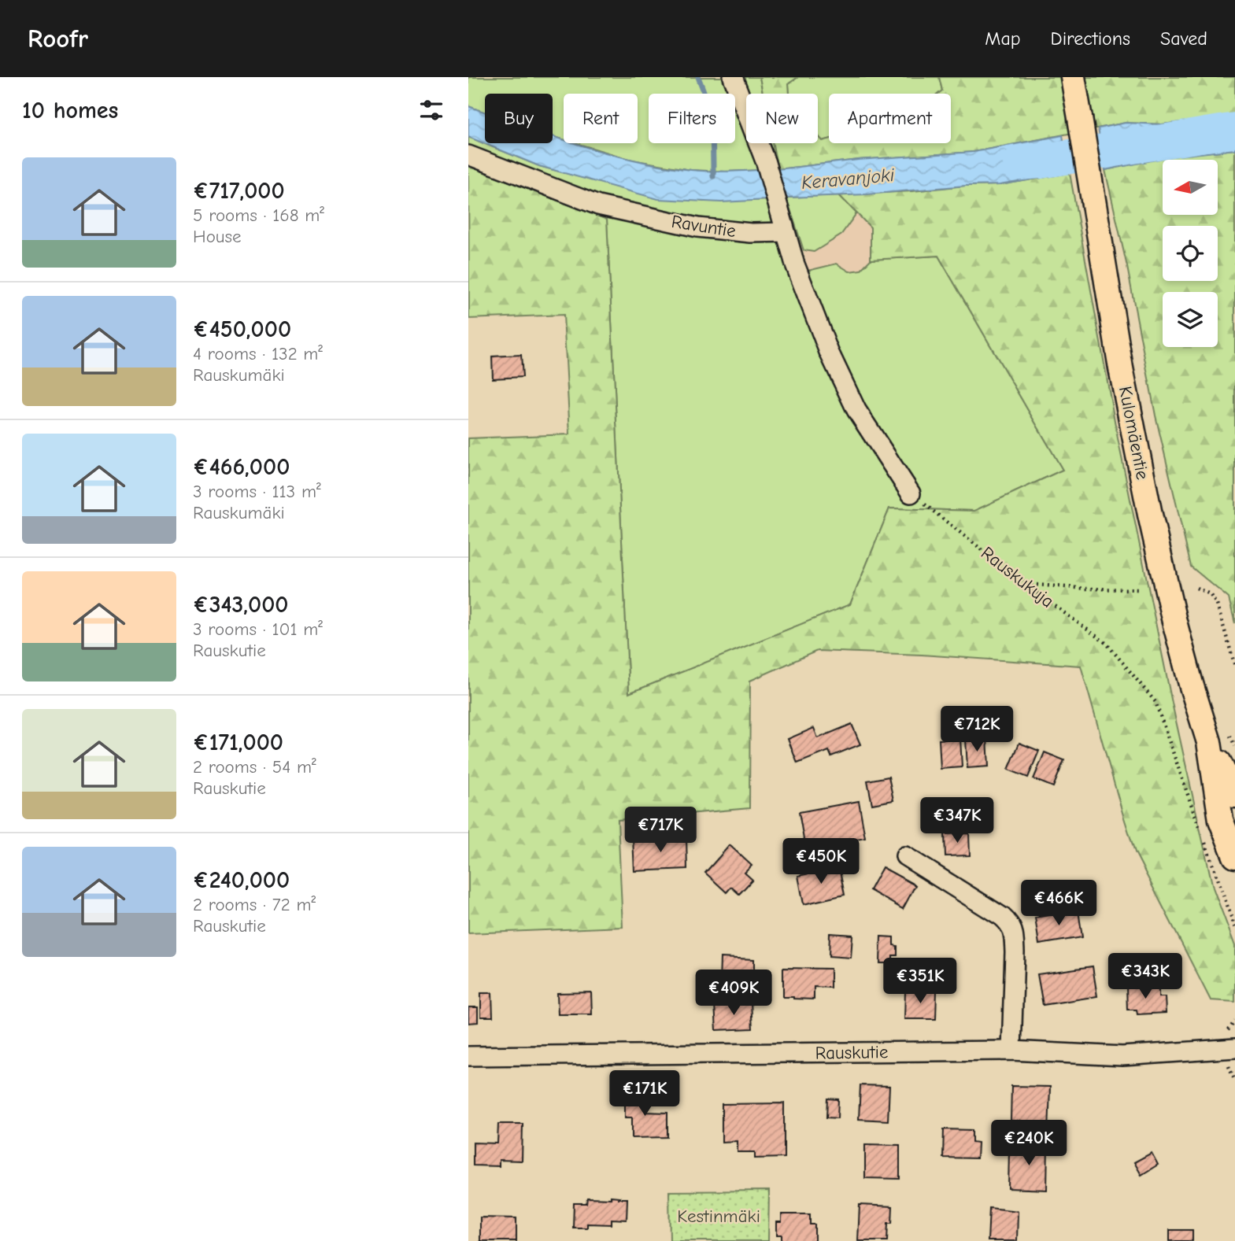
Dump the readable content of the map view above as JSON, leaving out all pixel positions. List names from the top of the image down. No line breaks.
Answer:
{"streets":{"main road":["Kulomäentie"],"street":["Ravuntie","Rauskutie"],"path":["Rauskukuja"]},"water":["Keravanjoki"],"parks":["Kestinmäki"],"north":"left","page":{"header":"Roofr","nav":["Map","Directions","Saved"],"heading":"10 homes","chip":["Buy","Rent","Filters","New","Apartment"],"list":[{"name":"€717,000","note":"5 rooms · 168 m² · House"},{"name":"€450,000","note":"4 rooms · 132 m² · Rauskumäki"},{"name":"€466,000","note":"3 rooms · 113 m² · Rauskumäki"},{"name":"€343,000","note":"3 rooms · 101 m² · Rauskutie"},{"name":"€171,000","note":"2 rooms · 54 m² · Rauskutie"},{"name":"€240,000","note":"2 rooms · 72 m² · Rauskutie"}],"price":["€712K","€347K","€717K","€450K","€466K","€343K","€351K","€409K","€171K","€240K"]}}
